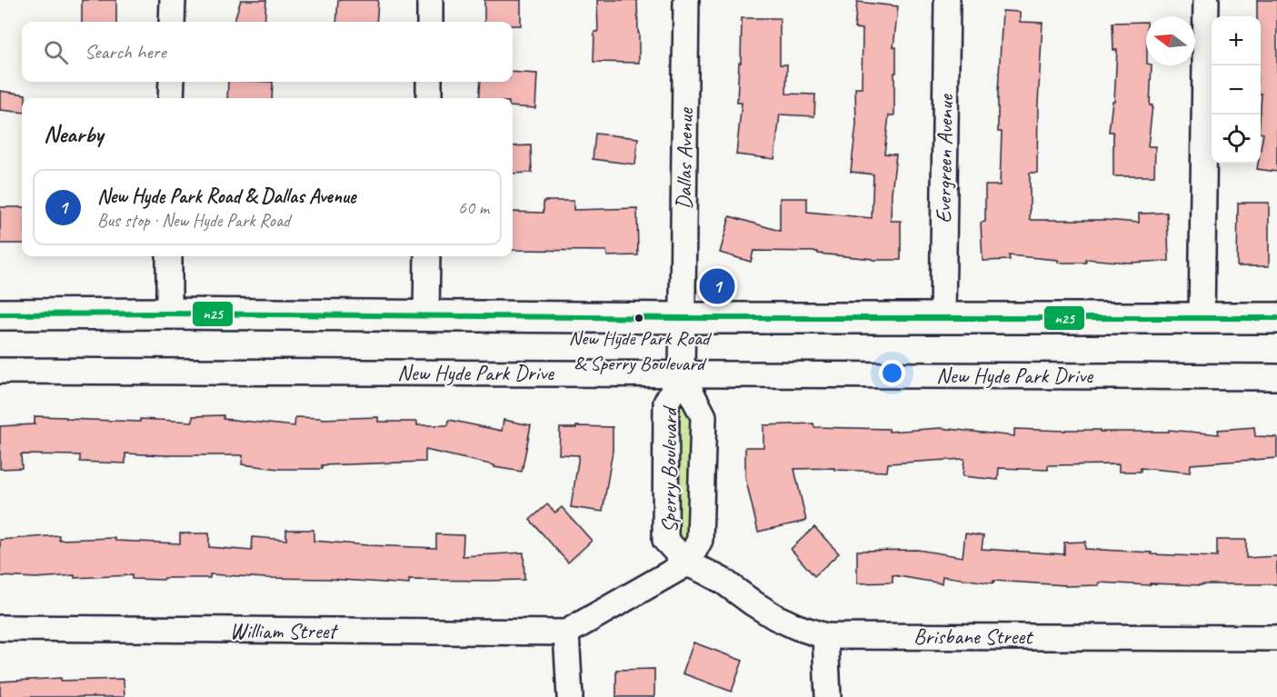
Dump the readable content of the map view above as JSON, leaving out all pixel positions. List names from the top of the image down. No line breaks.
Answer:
{"streets":{"street":["Dallas Avenue","Evergreen Avenue","New Hyde Park Drive","Sperry Boulevard","William Street","Brisbane Street"]},"crossings":[["Dallas Avenue","Sperry Boulevard"],["New Hyde Park Drive","Sperry Boulevard"],["Sperry Boulevard","William Street"],["Sperry Boulevard","Brisbane Street"]],"places":["New Hyde Park Road & Sperry Boulevard"],"lines":["transit line n25"],"north":"left","page":{"map_buttons":["+","−"],"search":"Search here","heading":"Nearby","list":[{"mark":"1","name":"New Hyde Park Road & Dallas Avenue","note":"Bus stop · New Hyde Park Road","value":"60 m"}],"pins":"1"}}
